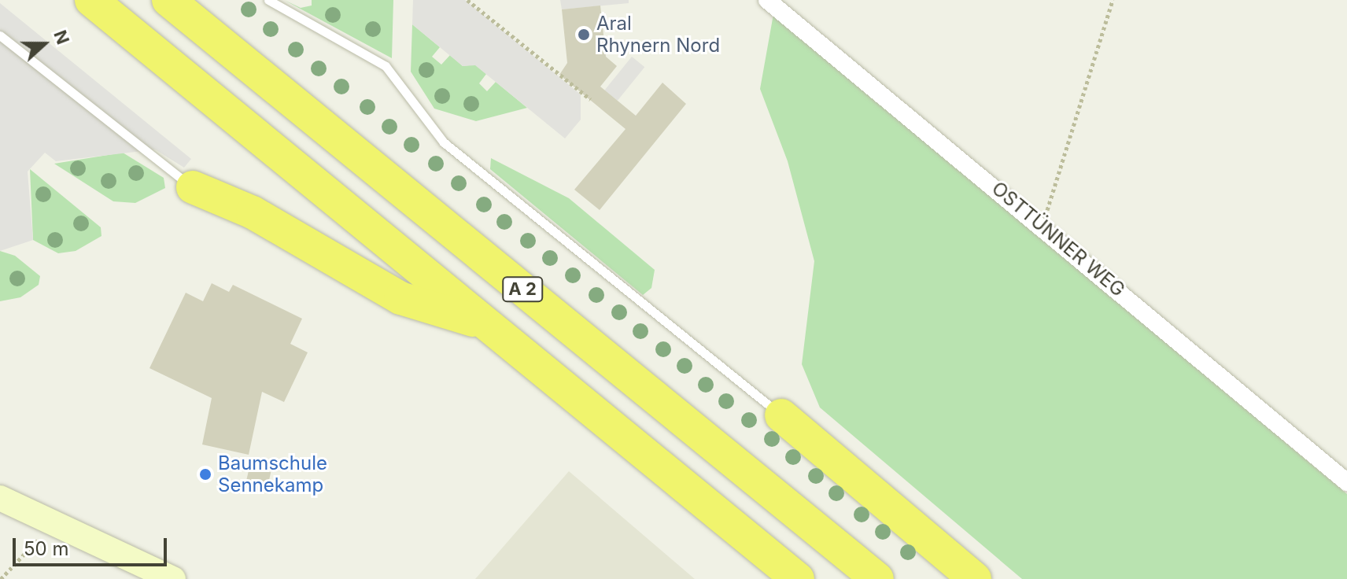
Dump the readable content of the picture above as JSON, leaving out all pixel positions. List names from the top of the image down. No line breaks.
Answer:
{"streets":{"highway":["A 2"],"street":["OSTTÜNNER WEG"]},"places":["Aral Rhynern Nord","Baumschule Sennekamp"],"scale_bar":"50 m","north":"right"}
